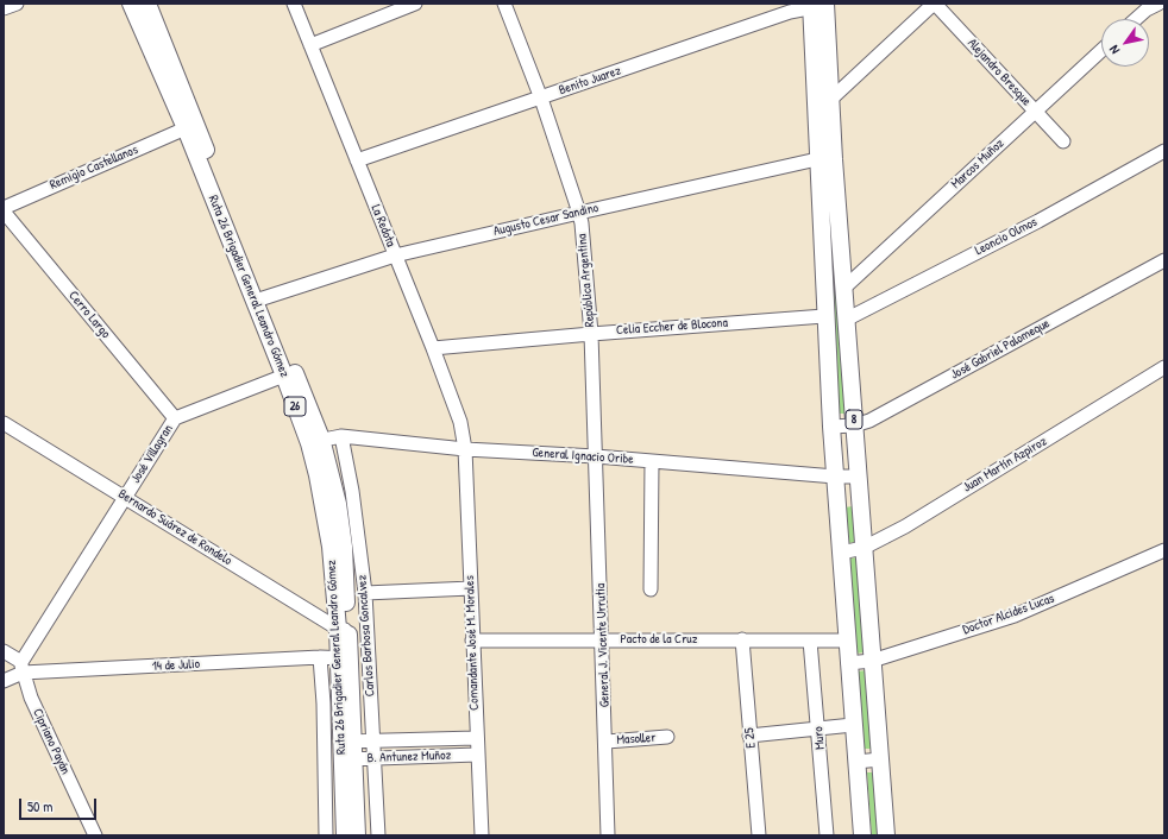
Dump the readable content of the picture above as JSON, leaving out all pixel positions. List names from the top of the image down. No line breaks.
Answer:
{"streets":{"main road":["Ruta 26 Brigadier General Leandro Gómez","26","8"],"street":["Alejandro Bresque","Benito Juarez","Marcos Muñoz","Remigio Castellanos","Augusto Cesar Sandino","La Redota","Leoncio Olmos","República Argentina","Cerro Largo","Celia Eccher de Blocona","José Gabriel Palomeque","José Villagran","General Ignacio Oribe","Juan Martín Azpiroz","Bernardo Suárez de Rondelo","Doctor Alcides Lucas","Carlos Barbosa Goncalvez","Pacto de la Cruz","Comandante José M. Morales","General J. Vicente Urrutia","14 de Julio","E 25","Muro","Masoller","Cipriano Payán","B. Antunez Muñoz"]},"crossings":[["Alejandro Bresque","Marcos Muñoz"],["Benito Juarez","La Redota"],["Benito Juarez","República Argentina"],["Benito Juarez","8"],["Marcos Muñoz","8"],["Remigio Castellanos","Ruta 26 Brigadier General Leandro Gómez"],["Augusto Cesar Sandino","La Redota"],["Augusto Cesar Sandino","República Argentina"],["Augusto Cesar Sandino","Ruta 26 Brigadier General Leandro Gómez"],["Augusto Cesar Sandino","8"],["La Redota","Celia Eccher de Blocona"],["La Redota","General Ignacio Oribe"],["La Redota","Comandante José M. Morales"],["Leoncio Olmos","8"],["República Argentina","Celia Eccher de Blocona"],["República Argentina","General Ignacio Oribe"],["República Argentina","General J. Vicente Urrutia"],["Ruta 26 Brigadier General Leandro Gómez","José Villagran"],["Ruta 26 Brigadier General Leandro Gómez","General Ignacio Oribe"],["Ruta 26 Brigadier General Leandro Gómez","Bernardo Suárez de Rondelo"],["Ruta 26 Brigadier General Leandro Gómez","14 de Julio"],["Ruta 26 Brigadier General Leandro Gómez","B. Antunez Muñoz"],["Cerro Largo","José Villagran"],["Celia Eccher de Blocona","8"],["José Gabriel Palomeque","8"],["8","General Ignacio Oribe"],["8","Juan Martín Azpiroz"],["8","Doctor Alcides Lucas"],["8","Pacto de la Cruz"],["José Villagran","Bernardo Suárez de Rondelo"],["José Villagran","14 de Julio"],["José Villagran","Cipriano Payán"],["General Ignacio Oribe","Carlos Barbosa Goncalvez"],["General Ignacio Oribe","Comandante José M. Morales"],["General Ignacio Oribe","General J. Vicente Urrutia"],["Carlos Barbosa Goncalvez","B. Antunez Muñoz"],["Pacto de la Cruz","Comandante José M. Morales"],["Pacto de la Cruz","General J. Vicente Urrutia"],["Pacto de la Cruz","E 25"],["Pacto de la Cruz","Muro"],["Comandante José M. Morales","B. Antunez Muñoz"],["General J. Vicente Urrutia","Masoller"],["14 de Julio","Cipriano Payán"]],"scale_bar":"50 m","north":"bottom left"}
